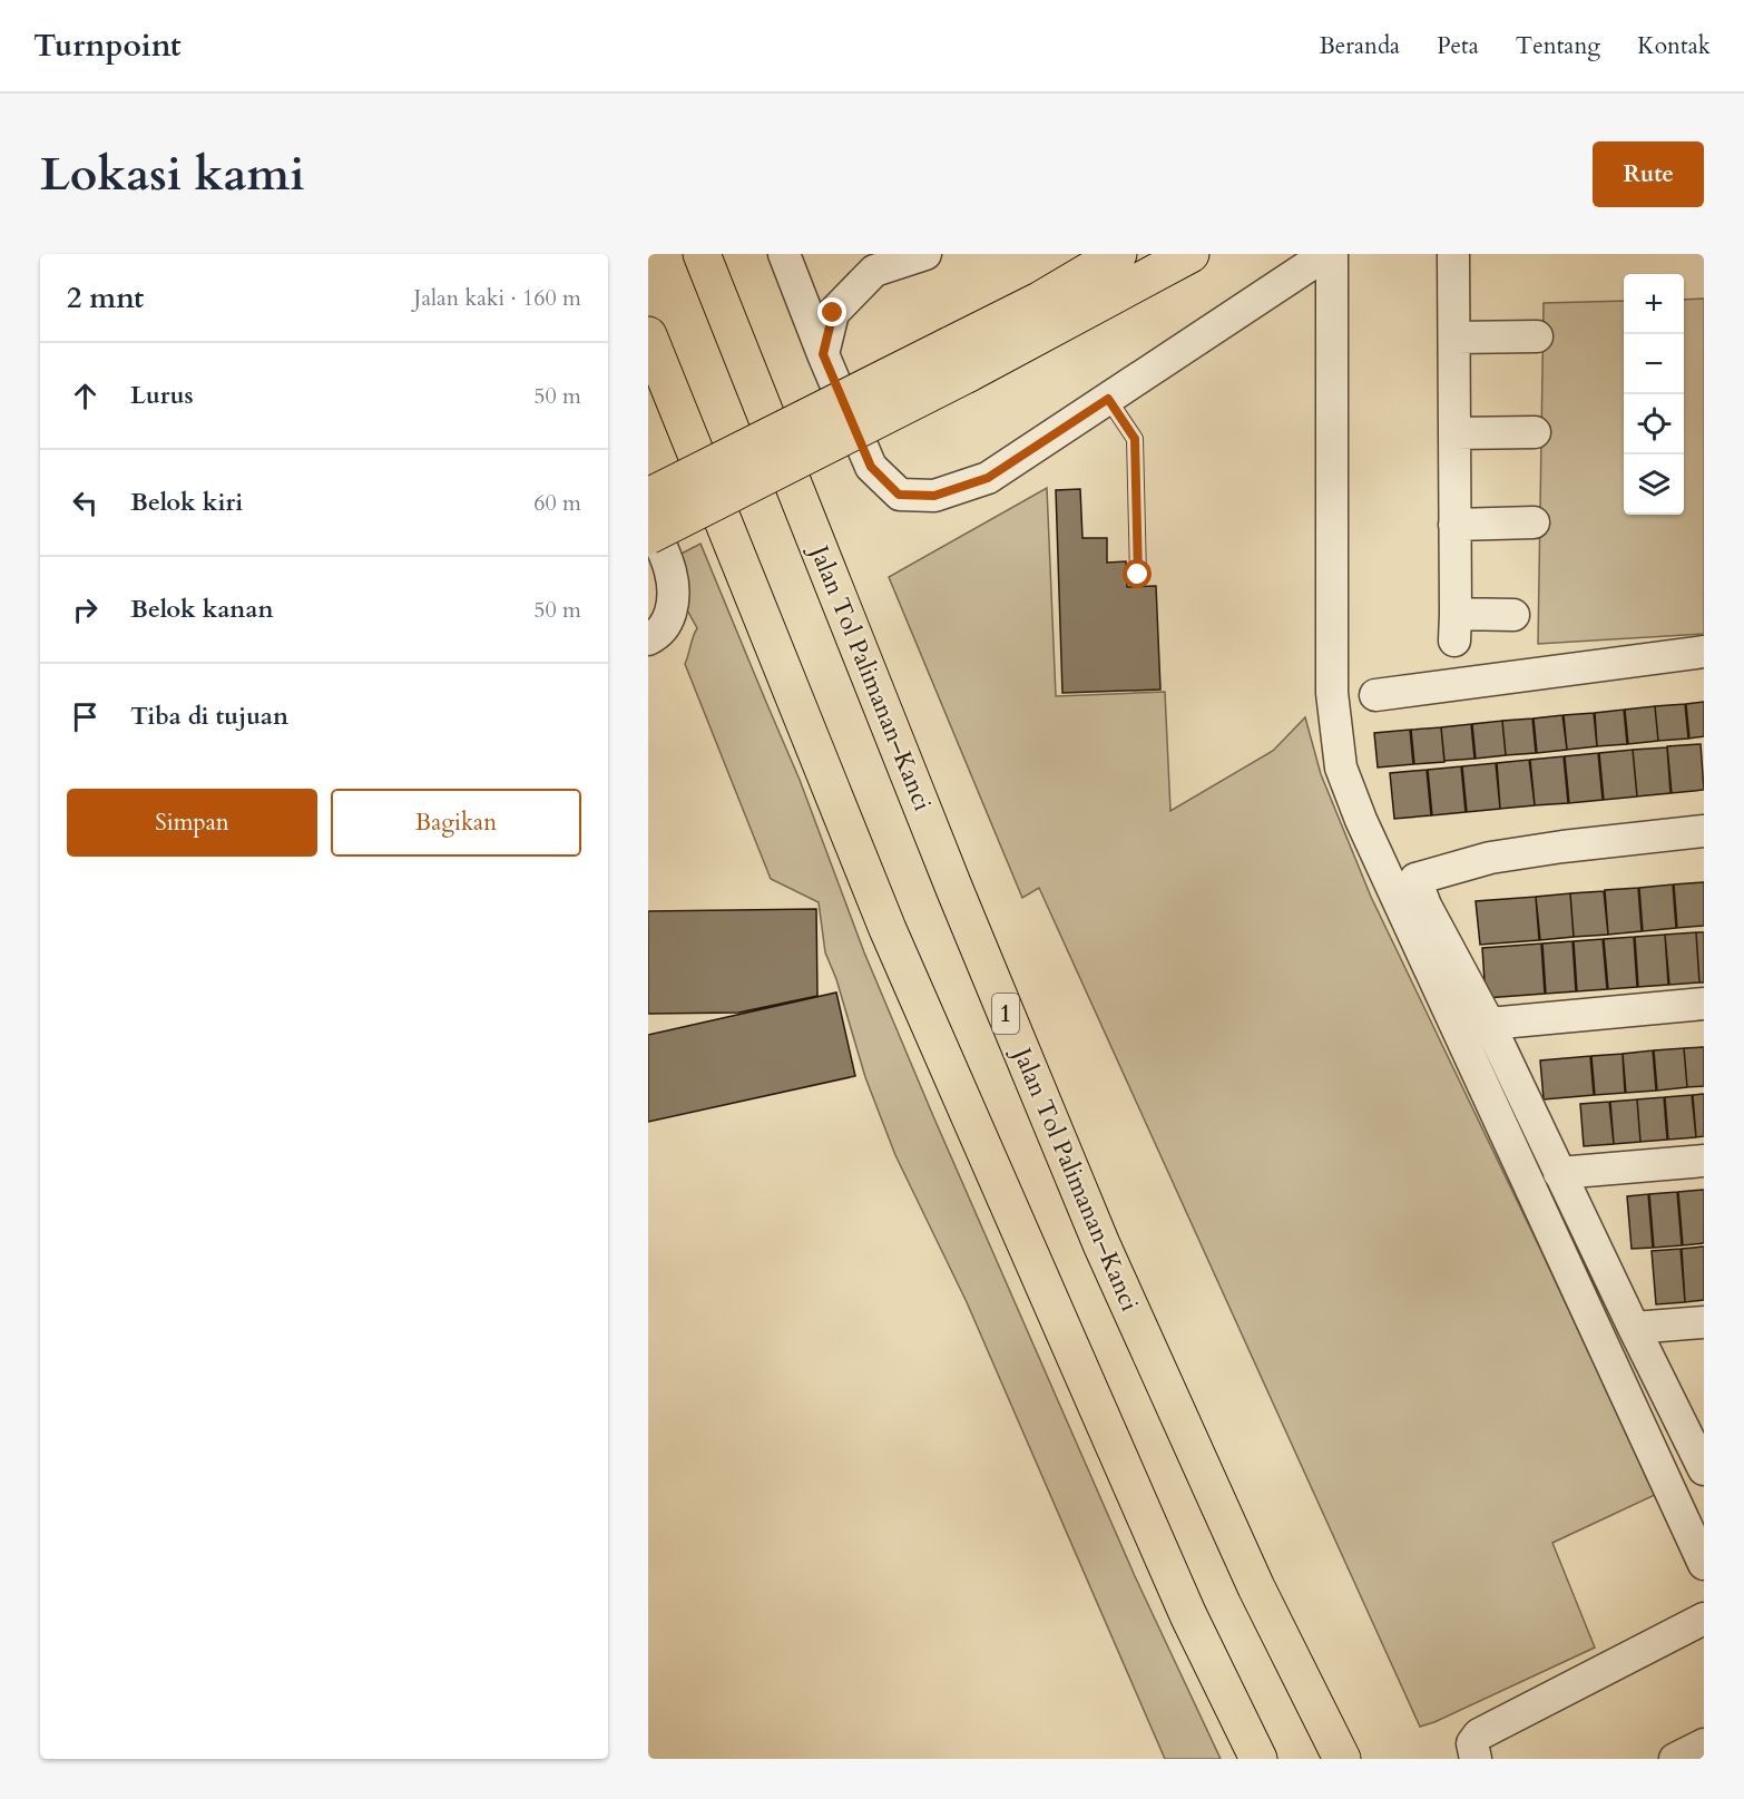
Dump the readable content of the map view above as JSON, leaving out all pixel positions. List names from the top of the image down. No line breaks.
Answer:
{"streets":{"main road":["Jalan Tol Palimanan–Kanci","1"]},"page":{"header":"Turnpoint","nav":["Beranda","Peta","Tentang","Kontak"],"buttons":["Rute",["Simpan","Bagikan"]],"title":"Lokasi kami","heading":["2 mnt","Jalan kaki · 160 m"],"map_buttons":["+","−"],"list":[["Lurus","50 m"],["Belok kiri","60 m"],["Belok kanan","50 m"],"Tiba di tujuan"]}}
